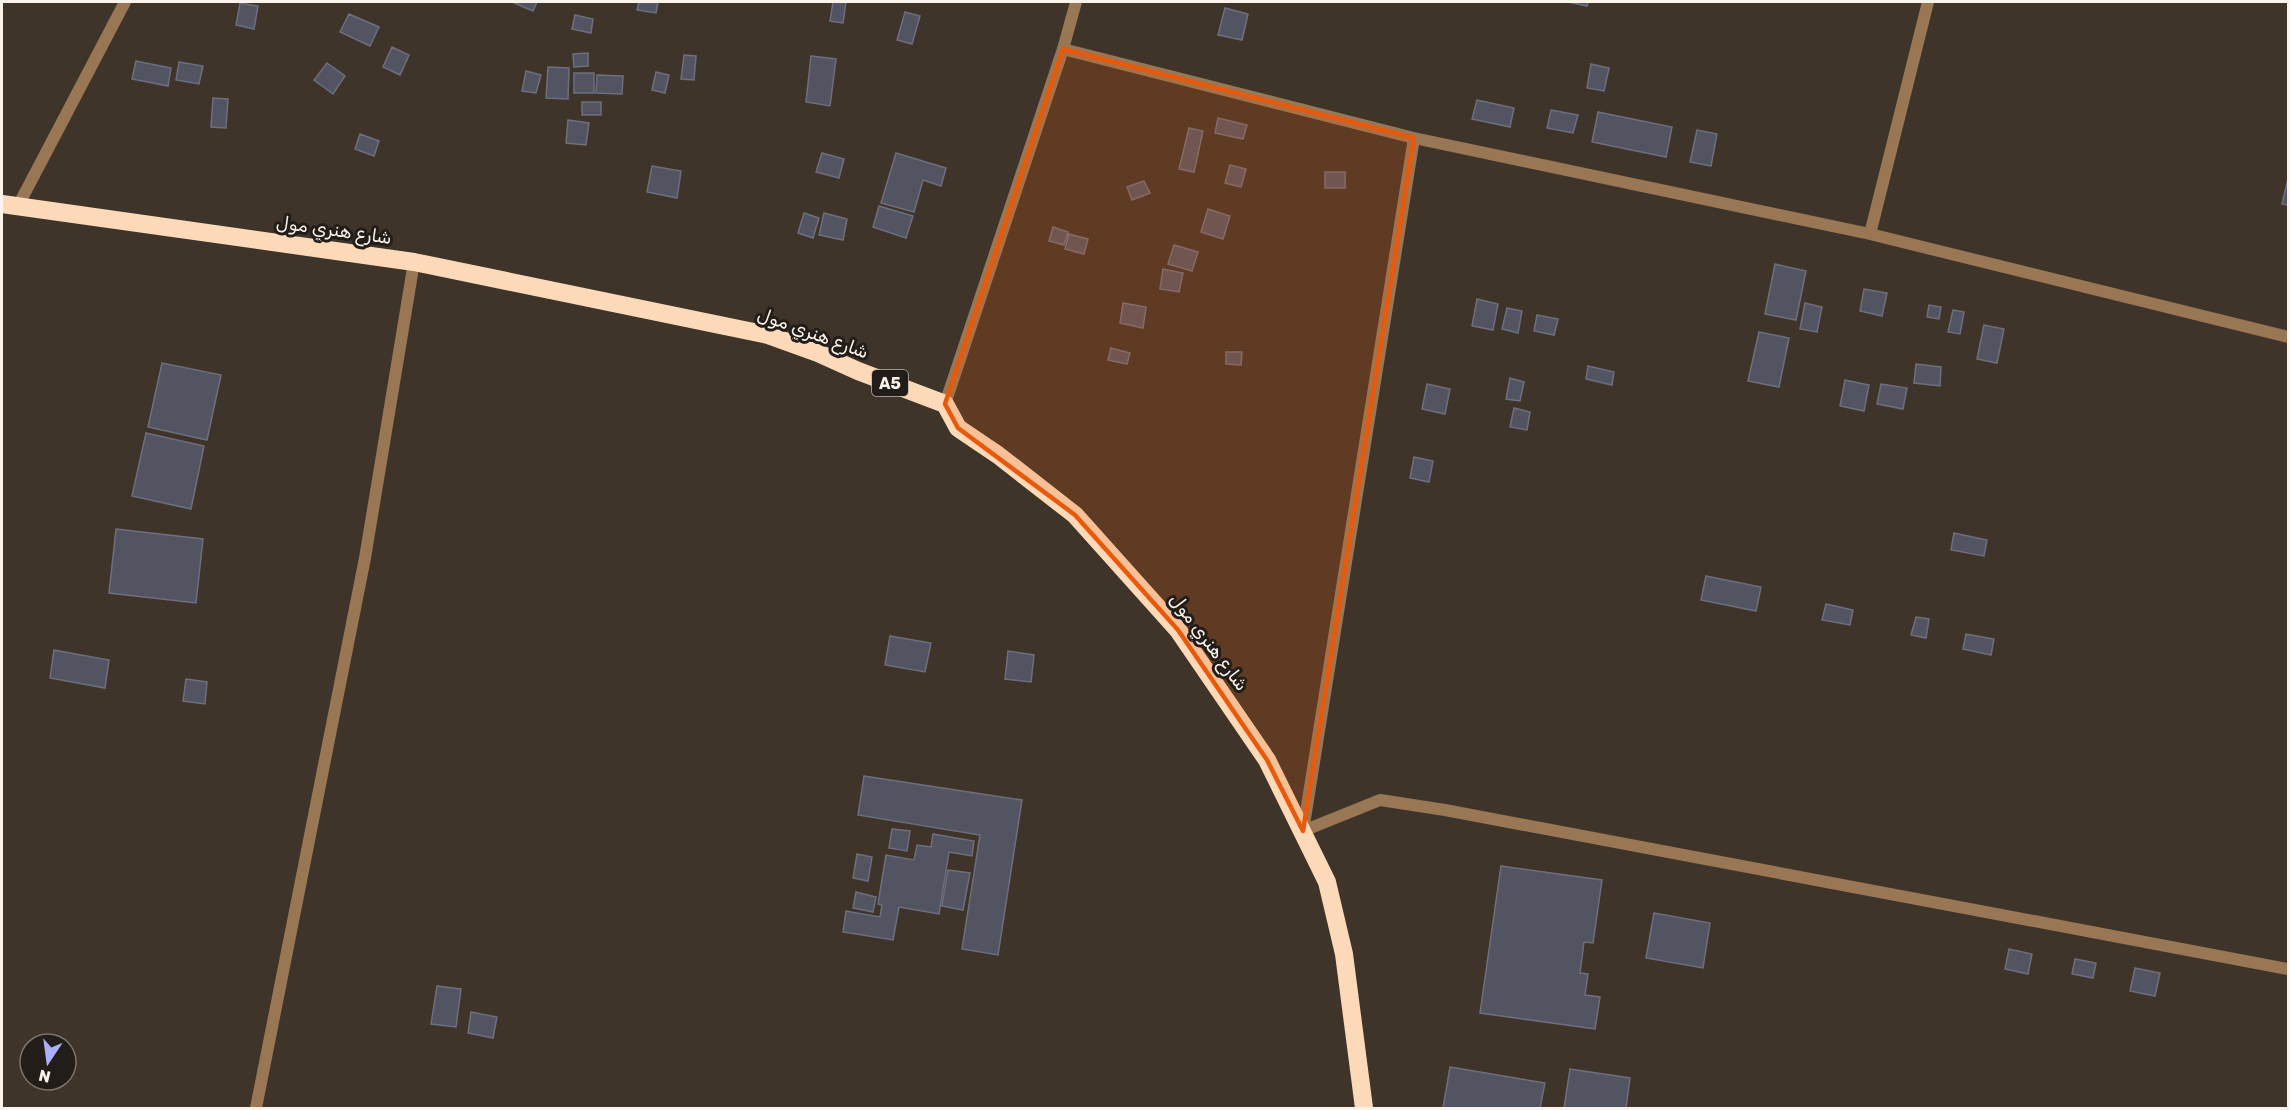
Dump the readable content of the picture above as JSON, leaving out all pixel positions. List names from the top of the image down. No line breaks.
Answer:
{"streets":{"highway":["شارع هنري مول","A5"]},"north":"bottom"}
